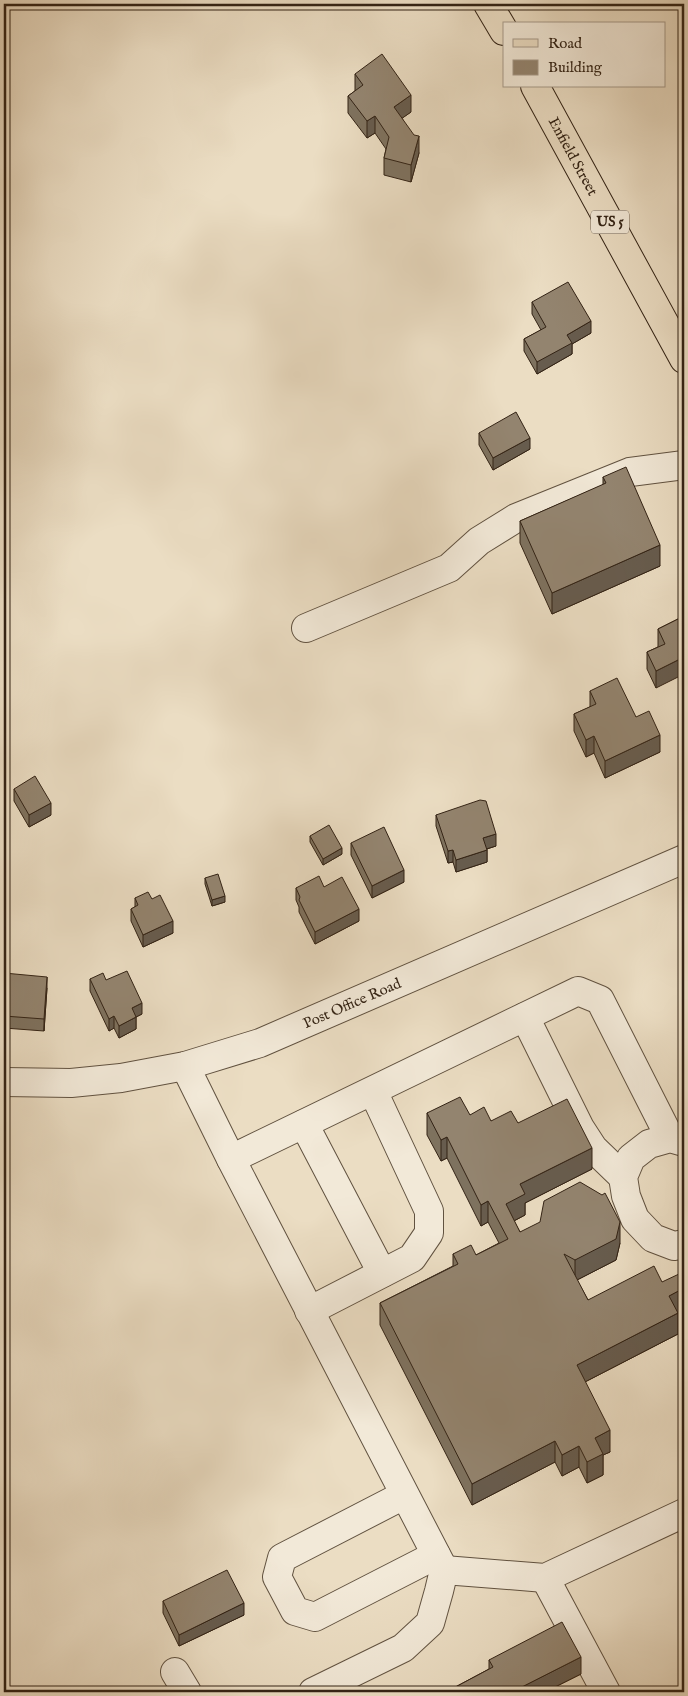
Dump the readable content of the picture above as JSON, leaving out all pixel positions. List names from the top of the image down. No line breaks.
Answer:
{"streets":{"main road":["Enfield Street","US 5"],"street":["Post Office Road"]},"legend":["Road","Building"]}
